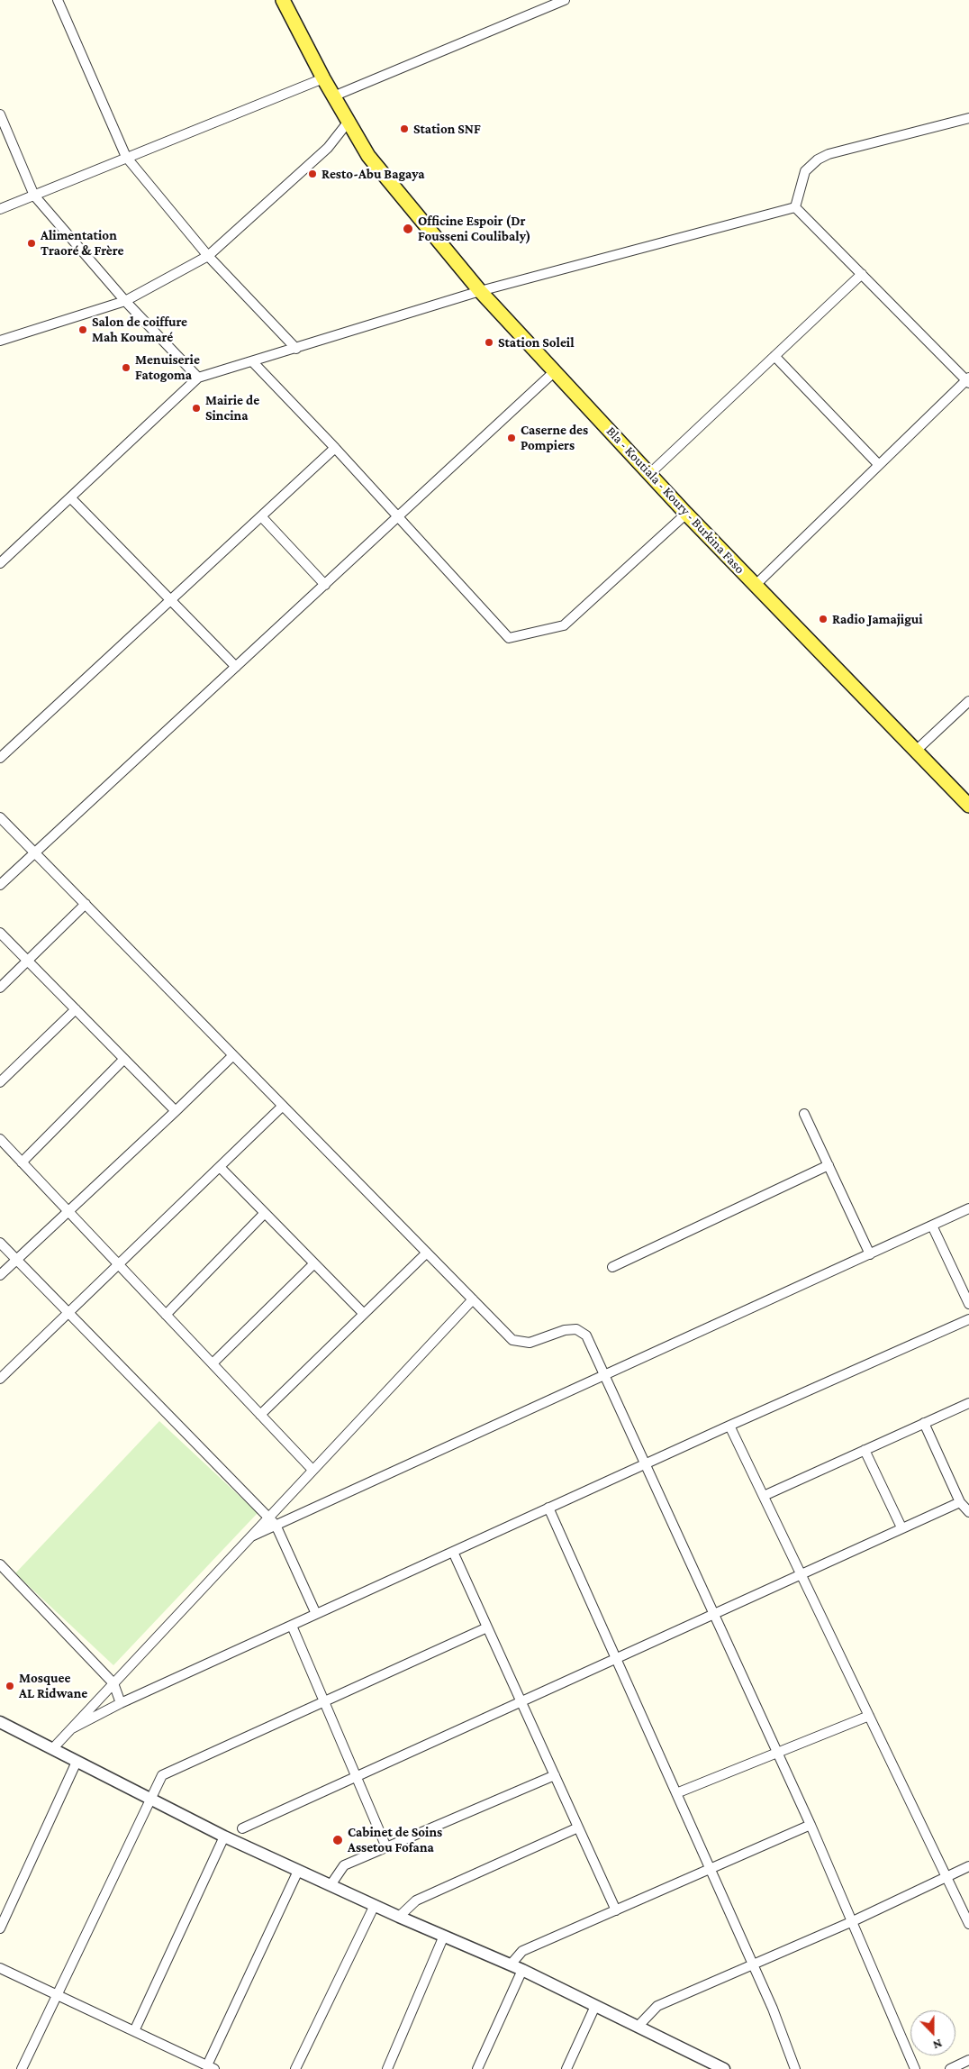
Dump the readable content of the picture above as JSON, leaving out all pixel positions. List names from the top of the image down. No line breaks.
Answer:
{"streets":{"main road":["Bla - Koutiala - Koury - Burkina Faso"]},"places":["Station SNF","Resto-Abu Bagaya","Officine Espoir (Dr Fousseni Coulibaly)","Alimentation Traoré & Frère","Salon de coiffure Mah Koumaré","Station Soleil","Menuiserie Fatogoma","Mairie de Sincina","Caserne des Pompiers","Radio Jamajigui","Mosquee AL Ridwane","Cabinet de Soins Assetou Fofana"],"north":"bottom"}
